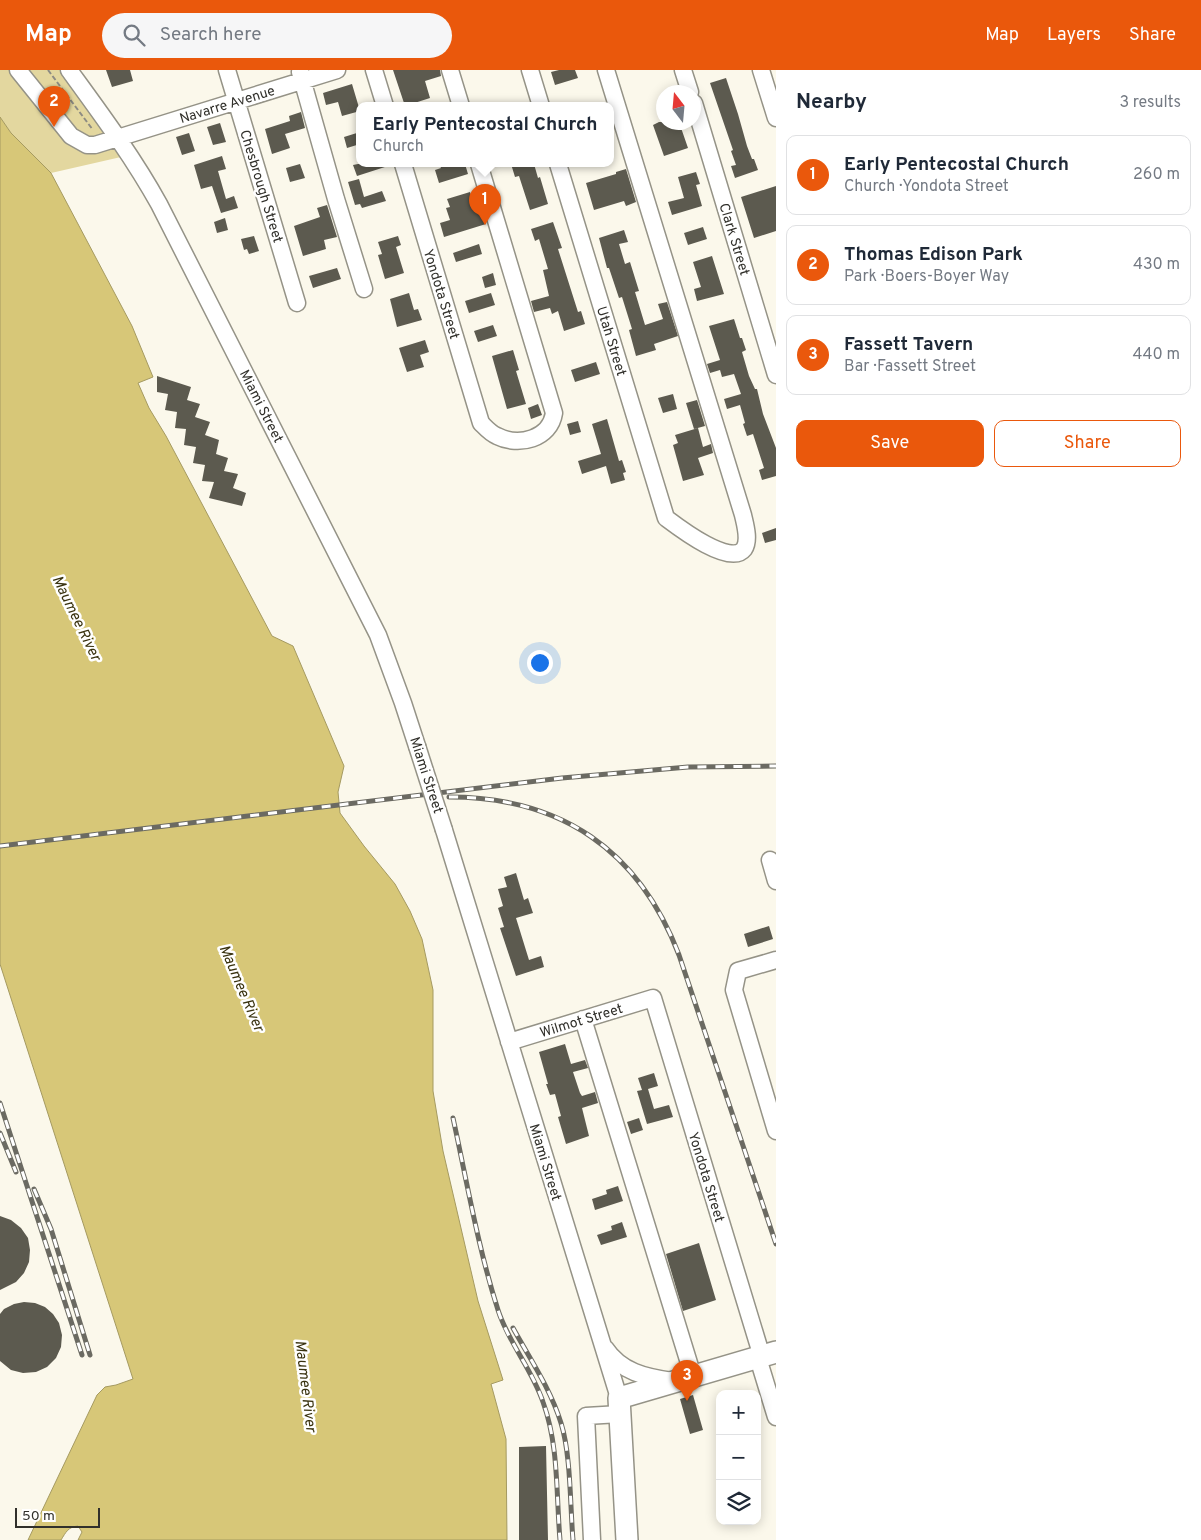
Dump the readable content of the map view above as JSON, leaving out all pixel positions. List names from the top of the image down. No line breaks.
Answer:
{"streets":{"main road":["Miami Street"],"street":["Navarre Avenue","Chesbrough Street","Clark Street","Yondota Street","Utah Street","Wilmot Street"]},"crossings":[["Navarre Avenue","Chesbrough Street"],["Navarre Avenue","Miami Street"],["Yondota Street","Wilmot Street"],["Miami Street","Wilmot Street"]],"water":["Maumee River"],"scale_bar":"50 m","north":"top","page":{"header":"Map","search":"Search here","nav":["Map","Layers","Share"],"heading":["Nearby","3 results"],"pins":["2","1","3"],"popup":["Early Pentecostal Church","Church"],"list":[{"mark":"1","name":"Early Pentecostal Church","note":"Church · Yondota Street","value":"260 m"},{"mark":"2","name":"Thomas Edison Park","note":"Park · Boers-Boyer Way","value":"430 m"},{"mark":"3","name":"Fassett Tavern","note":"Bar · Fassett Street","value":"440 m"}],"buttons":["Save","Share"],"map_buttons":["+","−"],"scale":"50 m"}}
